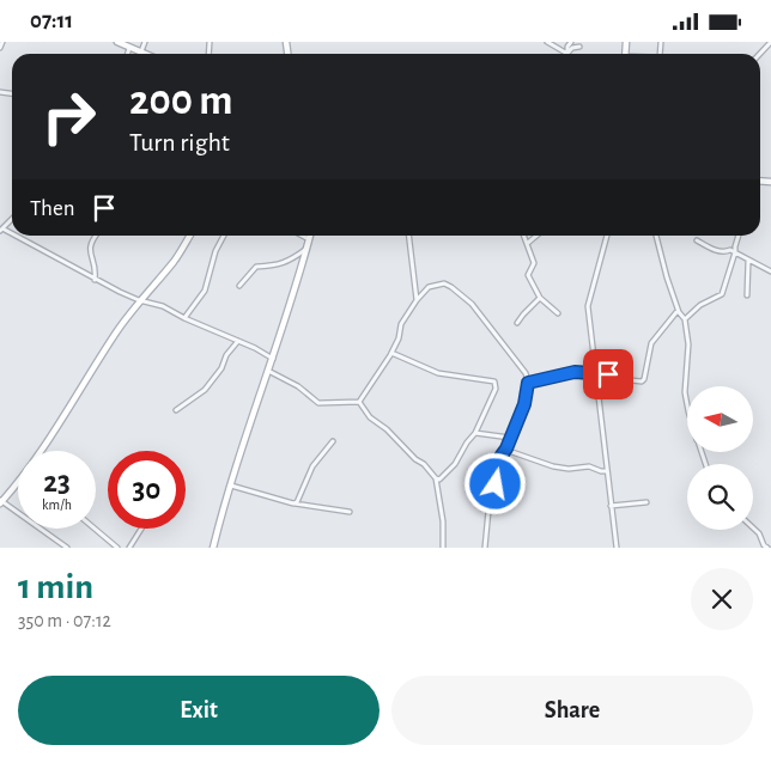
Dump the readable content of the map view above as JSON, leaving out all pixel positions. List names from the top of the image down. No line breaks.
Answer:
{"north":"left","page":{"status":"07:11","turn":["200 m","Turn right"],"then":"Then","speed":"23 km/h","limit":"30","heading":["1 min","350 m · 07:12"],"buttons":["Exit","Share"]}}
